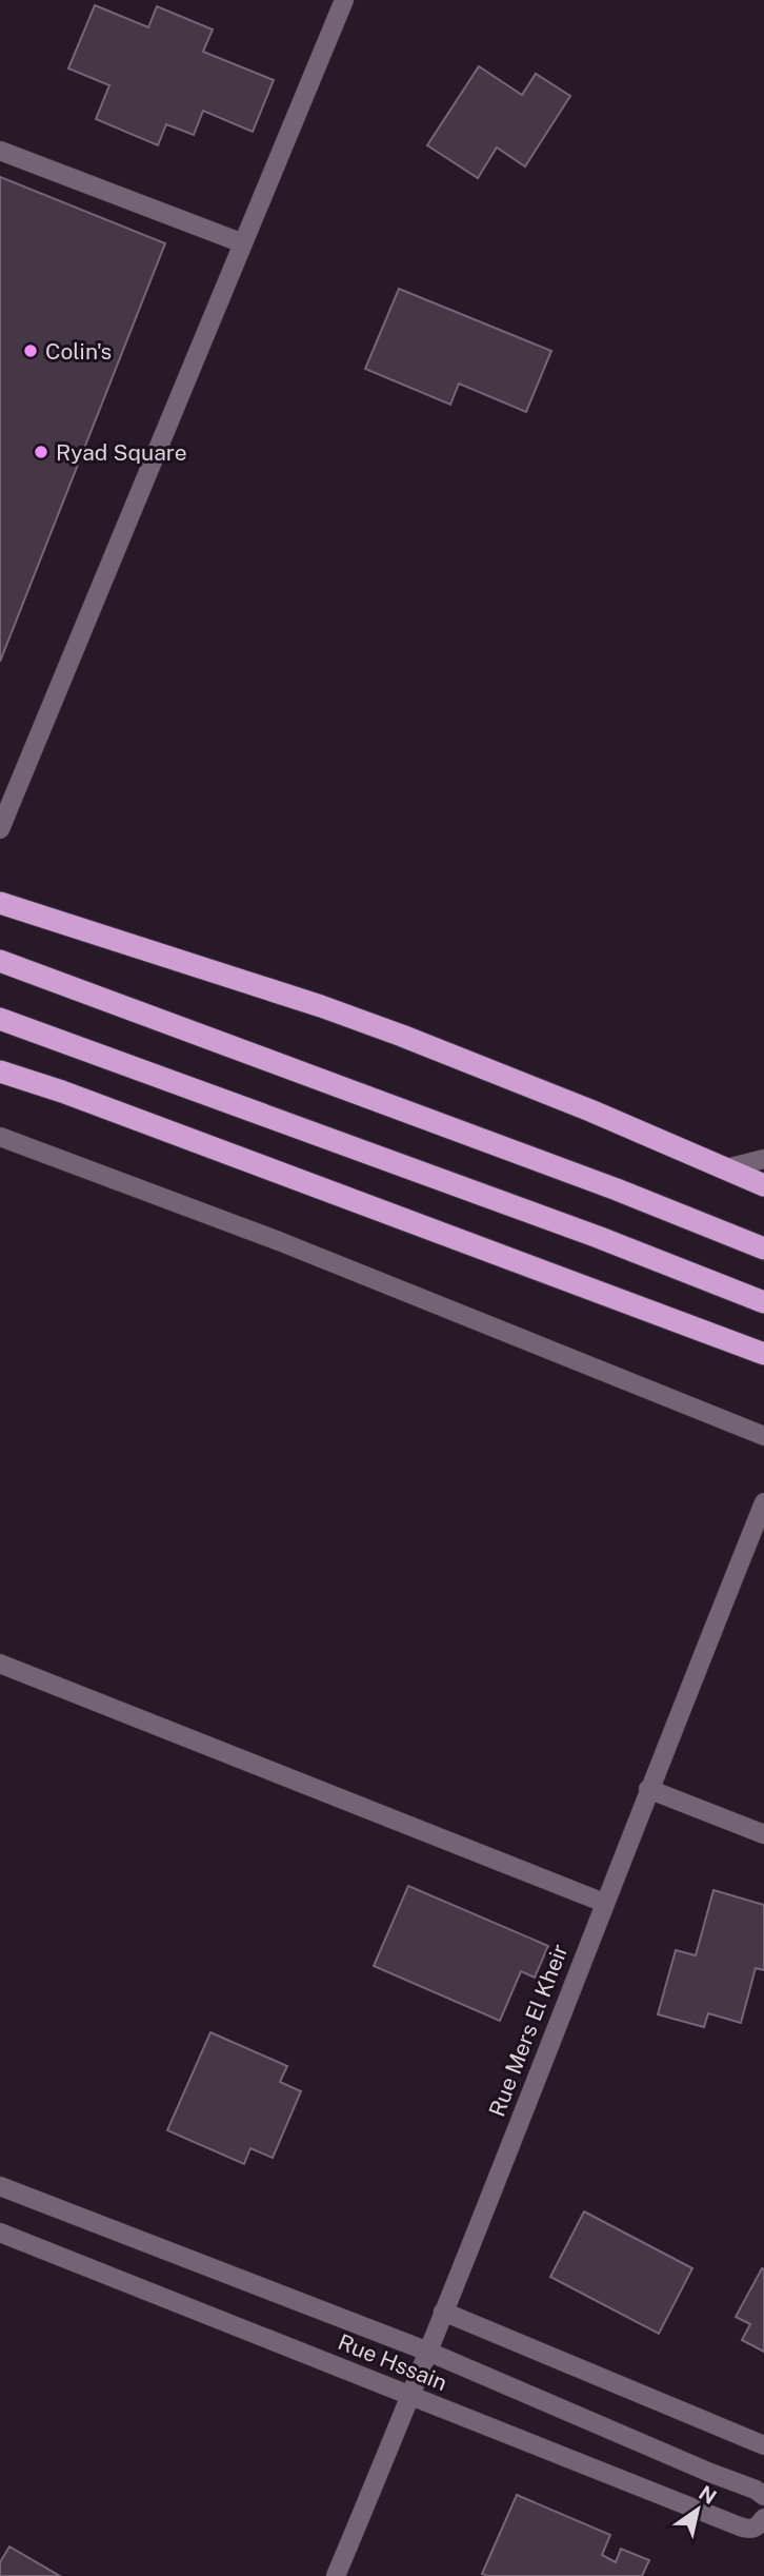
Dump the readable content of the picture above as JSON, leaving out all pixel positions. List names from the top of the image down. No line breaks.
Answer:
{"streets":{"street":["Rue Mers El Kheir","Rue Hssain"]},"crossings":[["Rue Mers El Kheir","Rue Hssain"]],"places":["Colin's","Ryad Square"],"north":"top right"}
